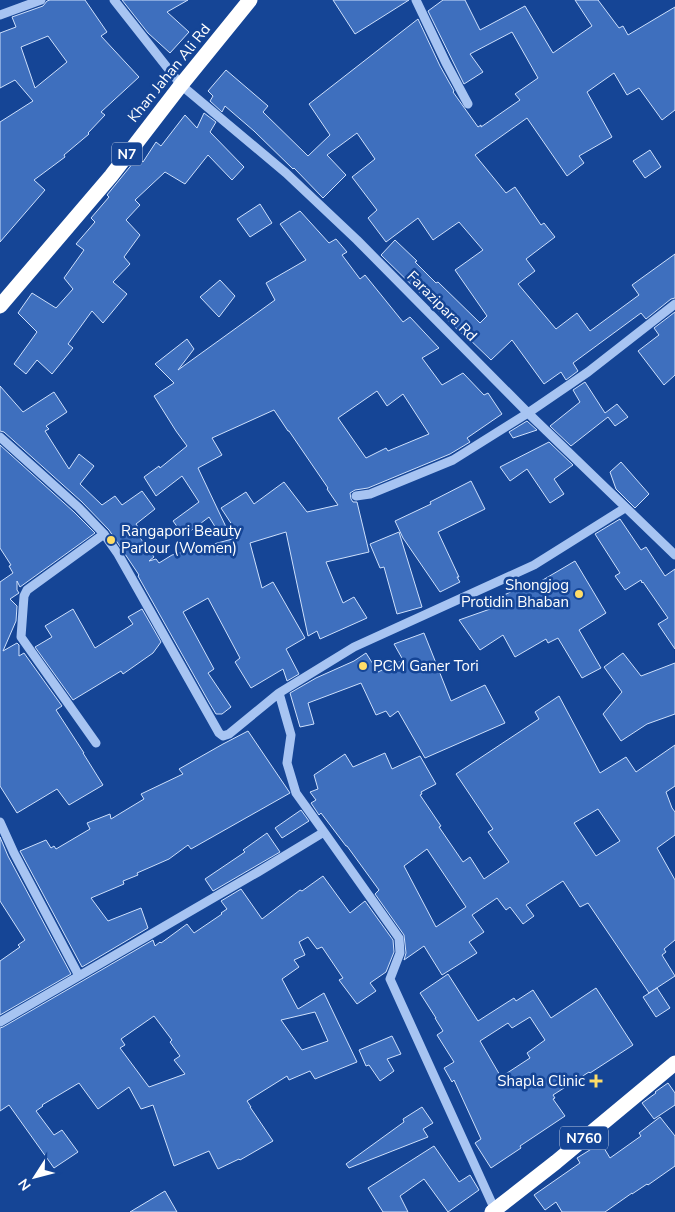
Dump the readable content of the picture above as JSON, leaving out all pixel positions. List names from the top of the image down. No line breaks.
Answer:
{"streets":{"highway":["Khan Jahan Ali Rd","N7","N760"],"street":["Farazipara Rd"]},"crossings":[["Khan Jahan Ali Rd","Farazipara Rd"]],"places":{"other":["Rangapori Beauty Parlour (Women)","Shongjog Protidin Bhaban","PCM Ganer Tori"],"health":["Shapla Clinic"]},"north":"bottom left"}
